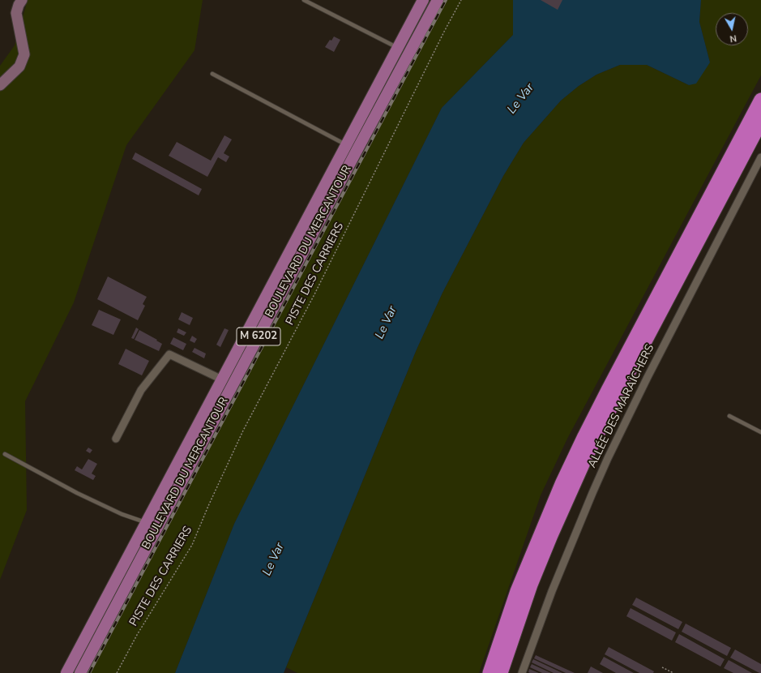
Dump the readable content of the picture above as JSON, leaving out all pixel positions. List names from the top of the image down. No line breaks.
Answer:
{"streets":{"main road":["BOULEVARD DU MERCANTOUR","M 6202"],"street":["ALLÉE DES MARAÎCHERS"],"path":["PISTE DES CARRIERS"]},"water":["Le Var"],"north":"bottom"}
